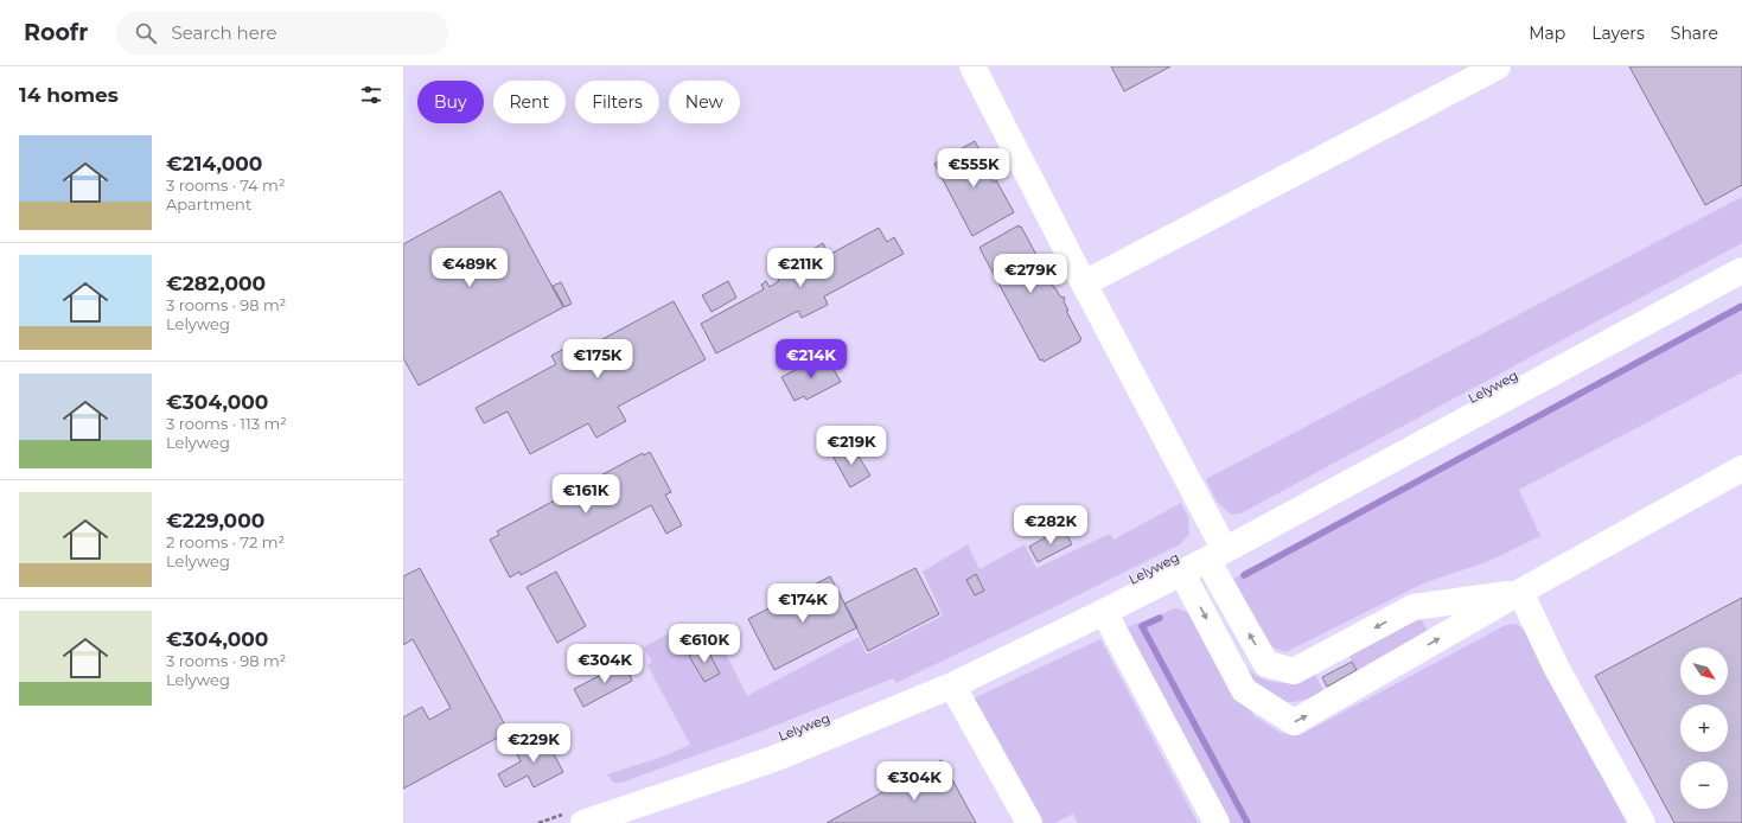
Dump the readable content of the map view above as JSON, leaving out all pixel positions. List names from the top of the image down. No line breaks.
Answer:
{"streets":{"street":["Lelyweg"]},"north":"bottom right","page":{"header":"Roofr","search":"Search here","nav":["Map","Layers","Share"],"heading":"14 homes","chip":["Buy","Rent","Filters","New"],"list":[{"name":"€214,000","note":"3 rooms · 74 m² · Apartment"},{"name":"€282,000","note":"3 rooms · 98 m² · Lelyweg"},{"name":"€304,000","note":"3 rooms · 113 m² · Lelyweg"},{"name":"€229,000","note":"2 rooms · 72 m² · Lelyweg"},{"name":"€304,000","note":"3 rooms · 98 m² · Lelyweg"}],"price":["€555K","€489K","€211K","€279K","€175K","€214K","€219K","€161K","€282K","€174K","€610K","€304K","€229K","€304K"],"map_buttons":["+","−"]}}
